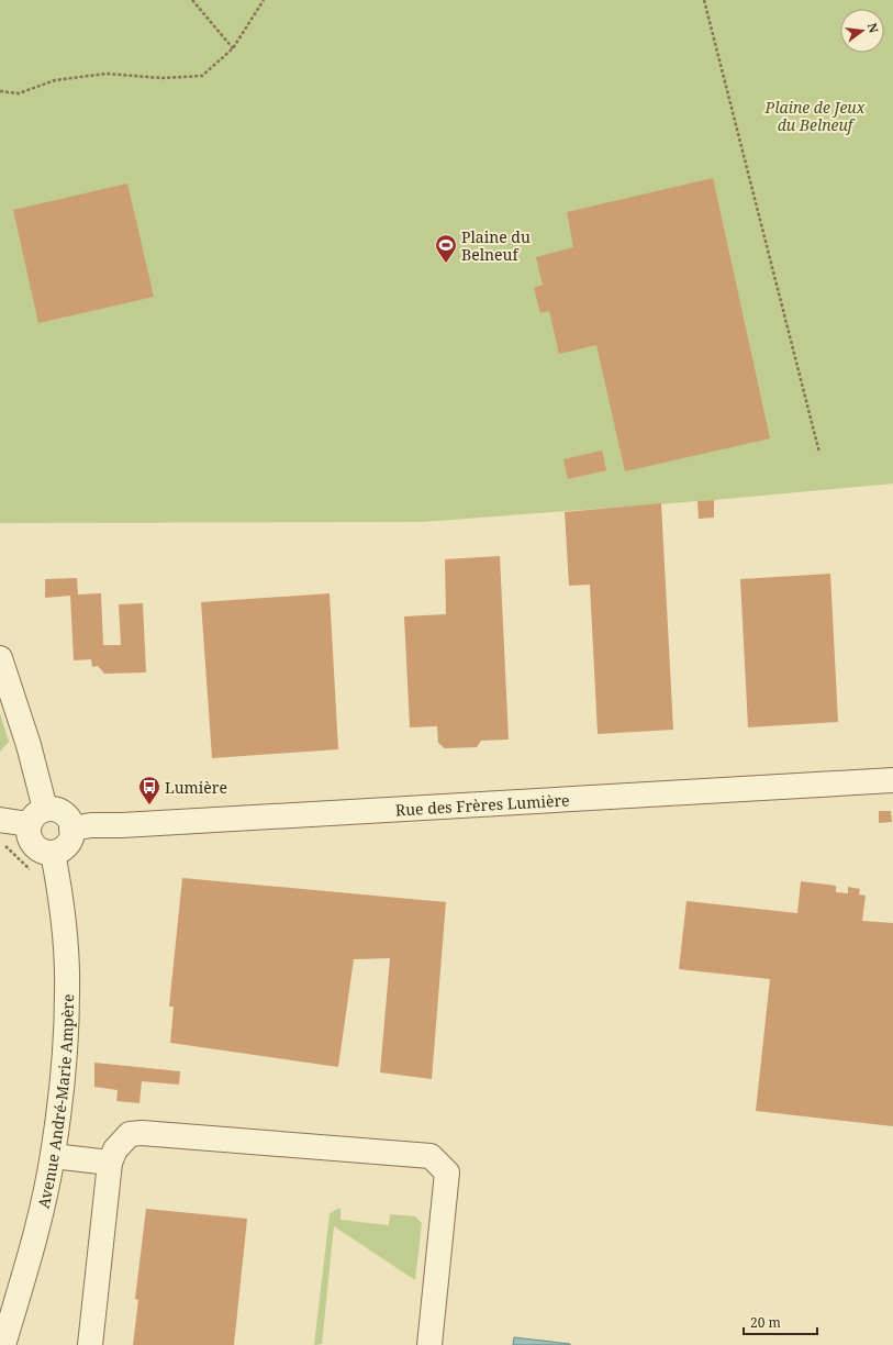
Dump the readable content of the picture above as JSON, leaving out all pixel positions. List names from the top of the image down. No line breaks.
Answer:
{"streets":{"street":["Rue des Frères Lumière","Avenue André-Marie Ampère"]},"crossings":[["Rue des Frères Lumière","Avenue André-Marie Ampère"]],"parks":["Plaine de Jeux du Belneuf"],"places":{"sports":["Plaine du Belneuf"],"bus stop":["Lumière"]},"scale_bar":"20 m","north":"right"}
